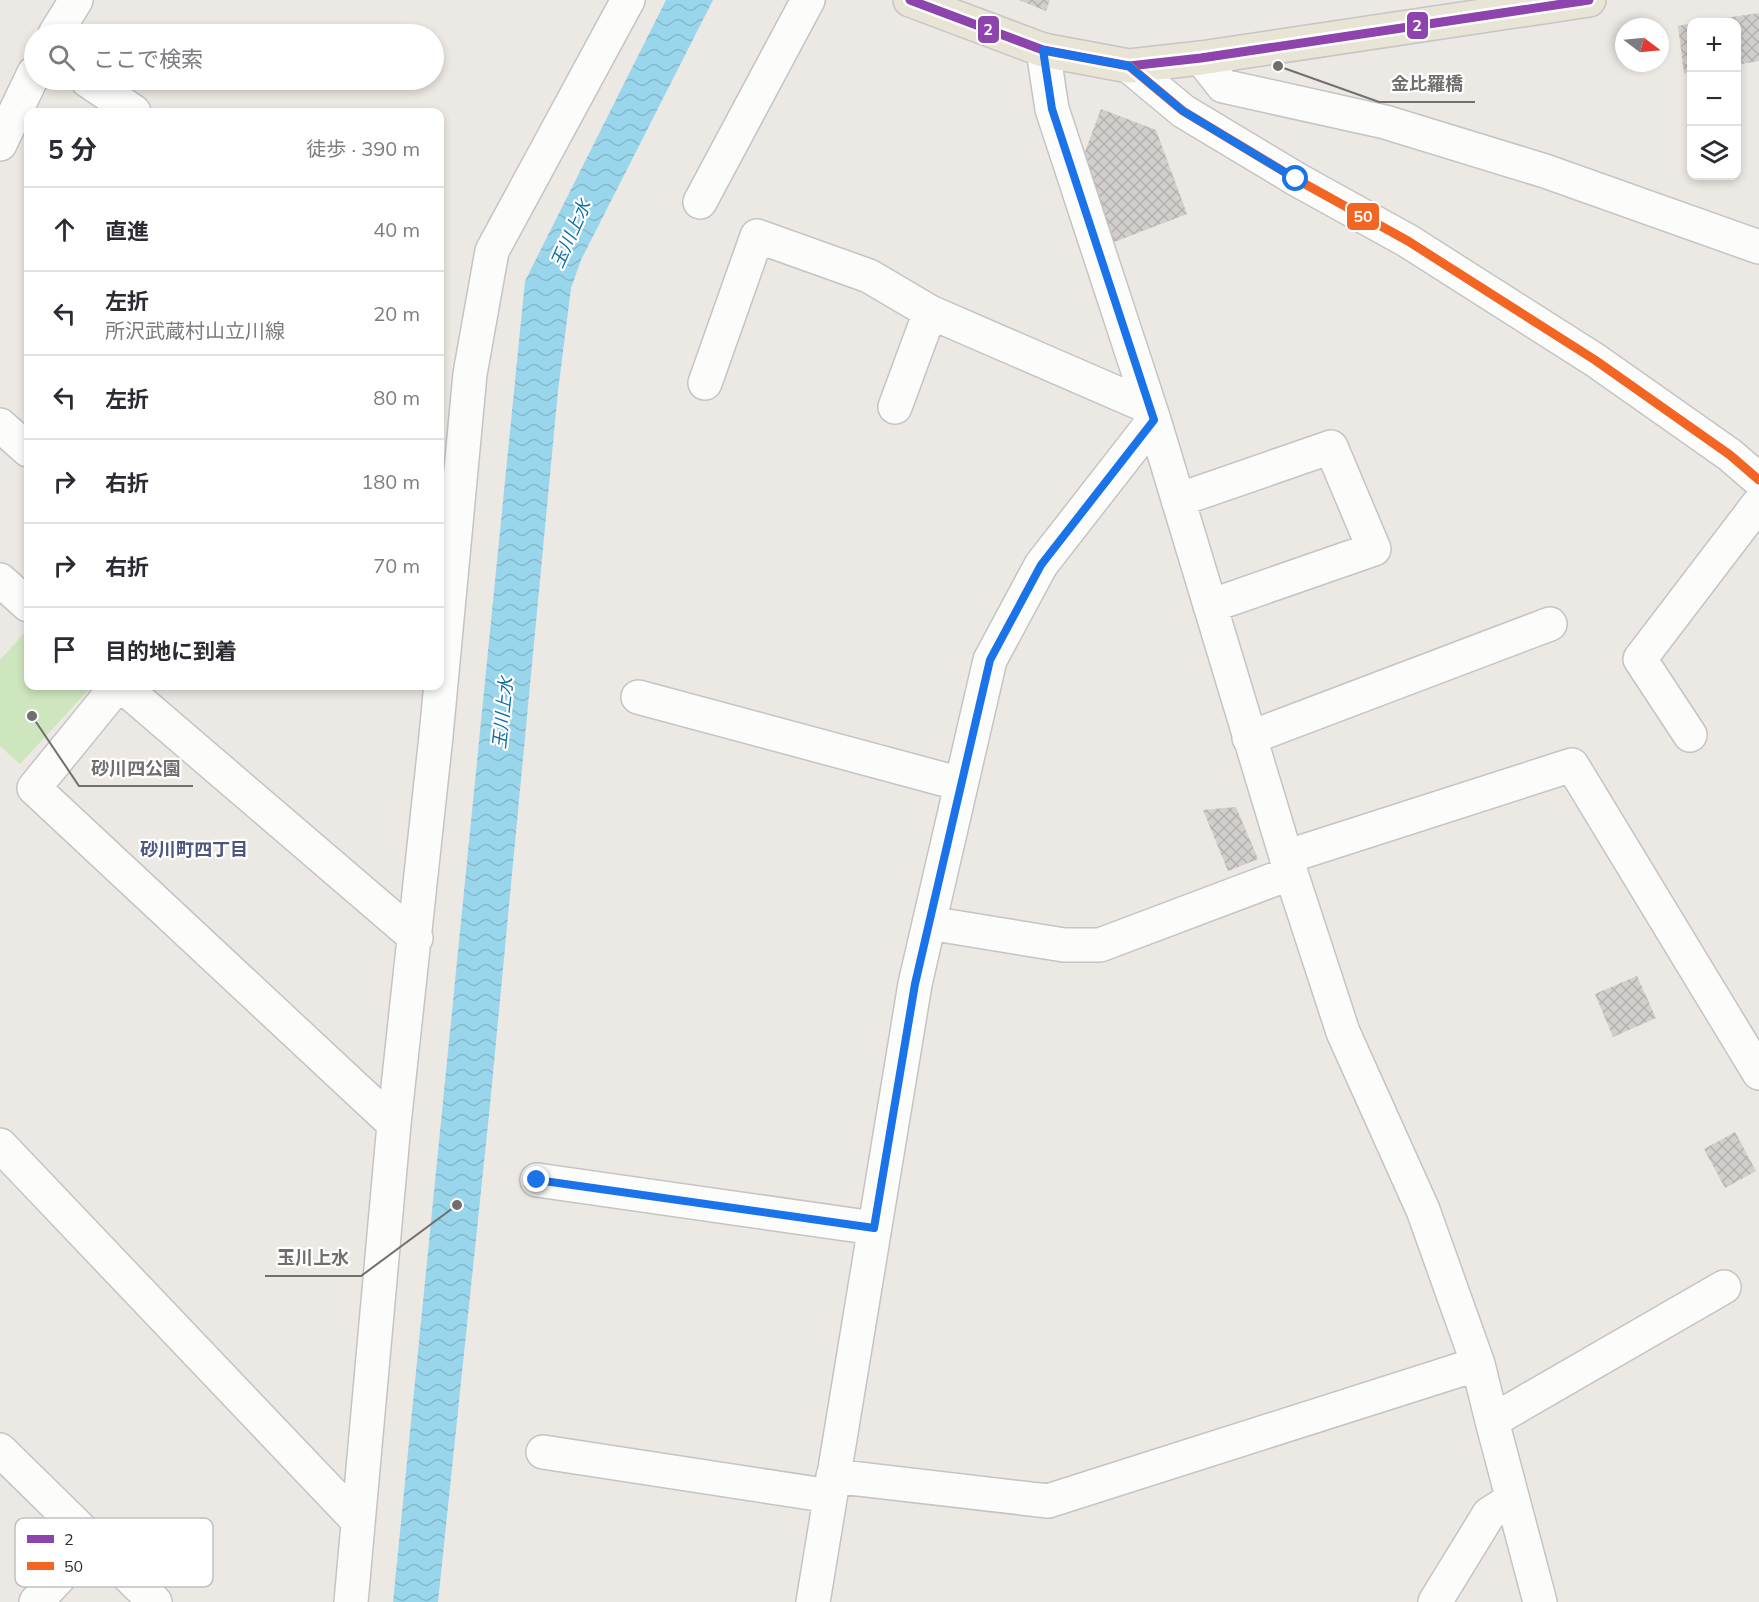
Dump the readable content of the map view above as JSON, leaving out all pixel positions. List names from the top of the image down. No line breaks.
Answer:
{"districts":["砂川町四丁目"],"water":["玉川上水"],"places":["金比羅橋","砂川四公園","玉川上水"],"lines":["transit line 2","transit line 50"],"legend":["2","50"],"north":"right","page":{"map_buttons":["+","−"],"search":"ここで検索","heading":["5 分","徒歩 · 390 m"],"list":[["直進","40 m"],["左折","所沢武蔵村山立川線","20 m"],["左折","80 m"],["右折","180 m"],["右折","70 m"],"目的地に到着"]}}
